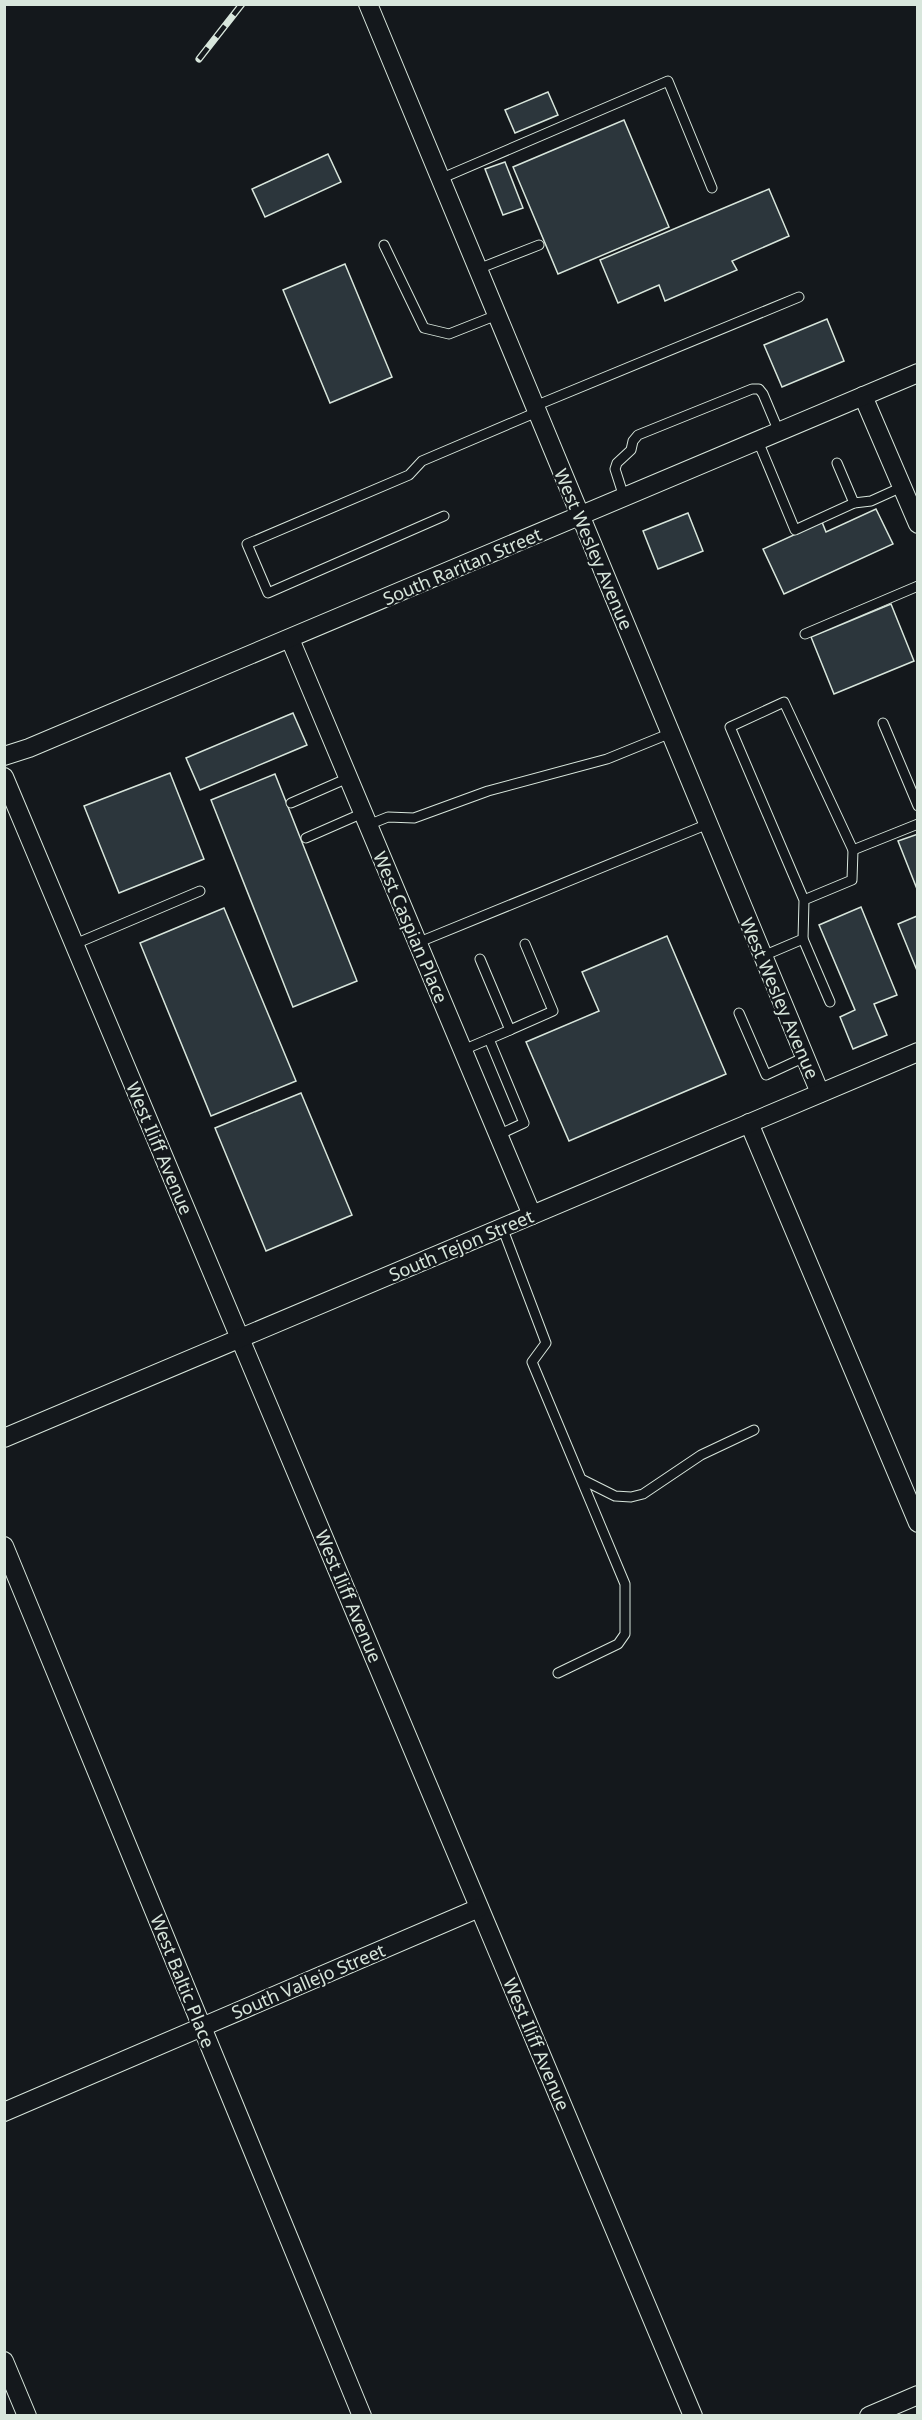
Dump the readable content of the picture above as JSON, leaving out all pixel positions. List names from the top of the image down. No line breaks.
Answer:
{"streets":{"street":["West Wesley Avenue","South Raritan Street","West Caspian Place","West Iliff Avenue","South Tejon Street","West Baltic Place","South Vallejo Street"]},"crossings":[["West Wesley Avenue","South Raritan Street"],["West Wesley Avenue","South Tejon Street"],["South Raritan Street","West Caspian Place"],["West Caspian Place","South Tejon Street"],["West Iliff Avenue","South Tejon Street"],["West Iliff Avenue","South Vallejo Street"],["West Baltic Place","South Vallejo Street"]]}
